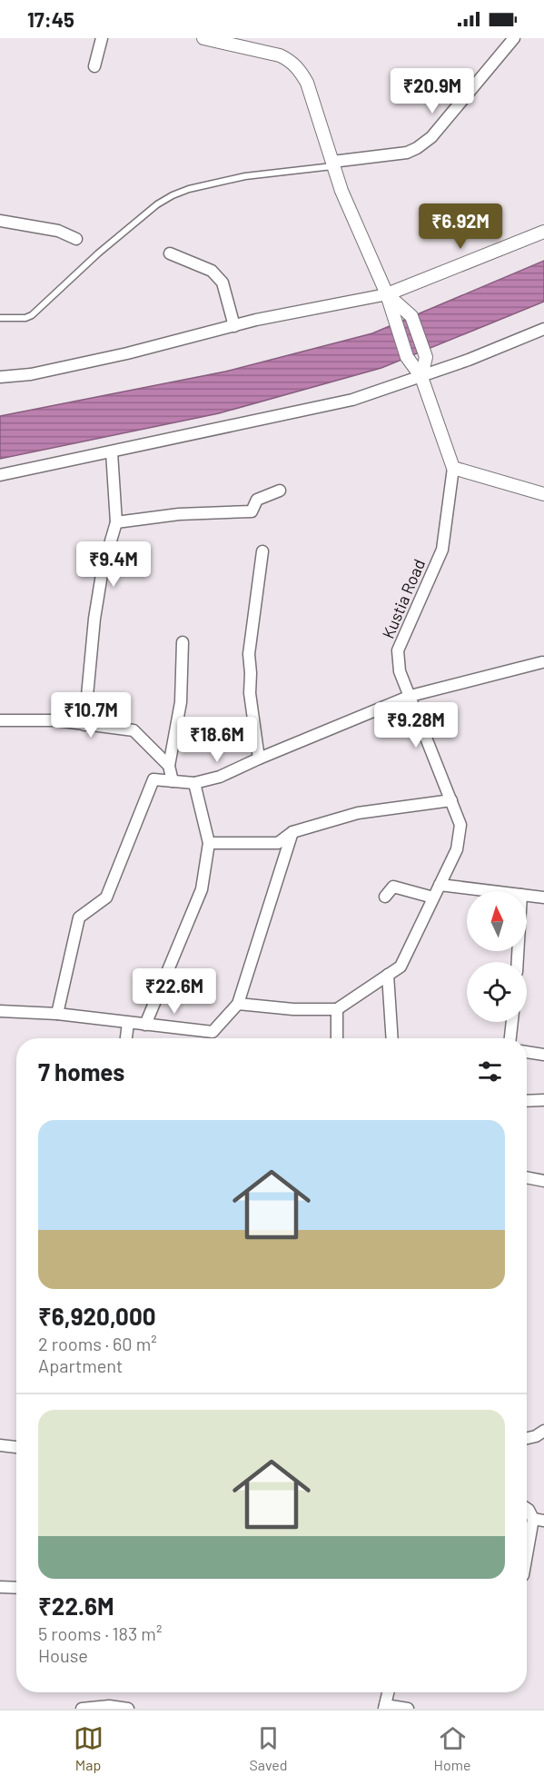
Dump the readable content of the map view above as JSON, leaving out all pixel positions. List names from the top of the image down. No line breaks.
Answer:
{"streets":{"street":["Kustia Road"]},"north":"top","page":{"status":"17:45","price":["₹20.9M","₹6.92M","₹9.4M","₹10.7M","₹9.28M","₹18.6M","₹22.6M"],"heading":"7 homes","list":[{"name":"₹6,920,000","note":"2 rooms · 60 m² · Apartment"},{"name":"₹22.6M","note":"5 rooms · 183 m² · House"}],"tabs":["Map","Saved","Home"]}}
